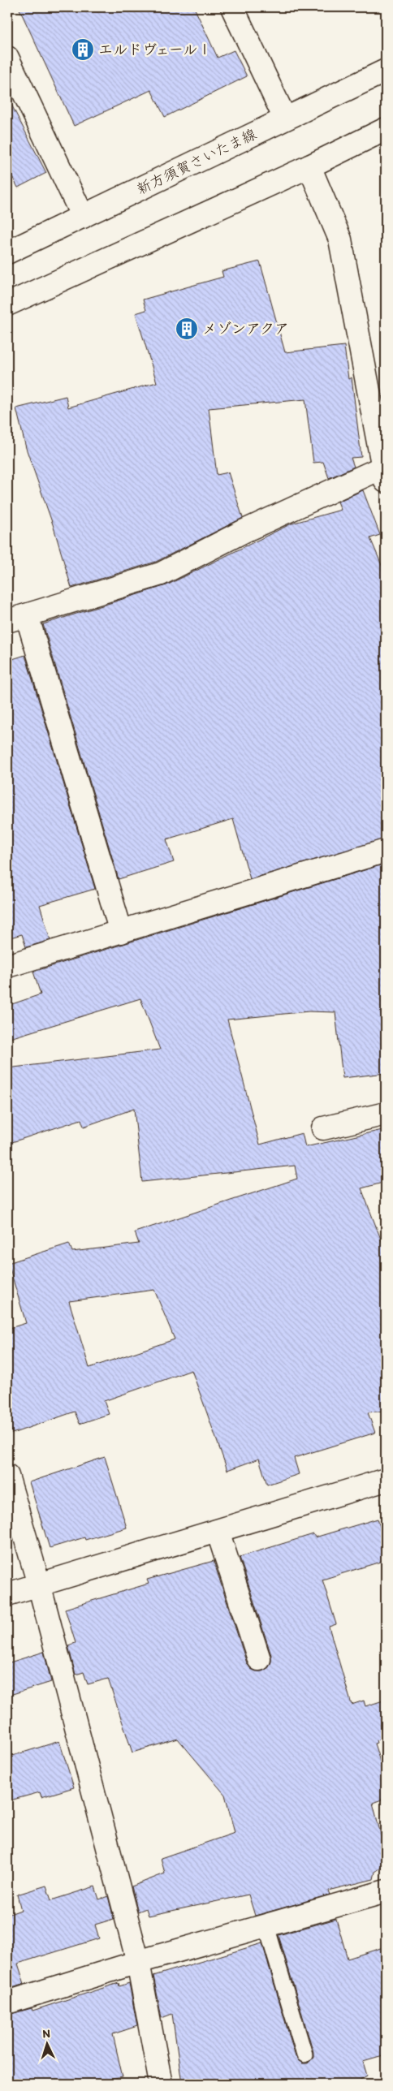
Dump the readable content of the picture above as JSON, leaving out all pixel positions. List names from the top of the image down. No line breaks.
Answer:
{"streets":{"street":["新方須賀さいたま線"]},"places":{"building":["エルドヴェールⅠ","メゾンアクア"]},"north":"top"}
